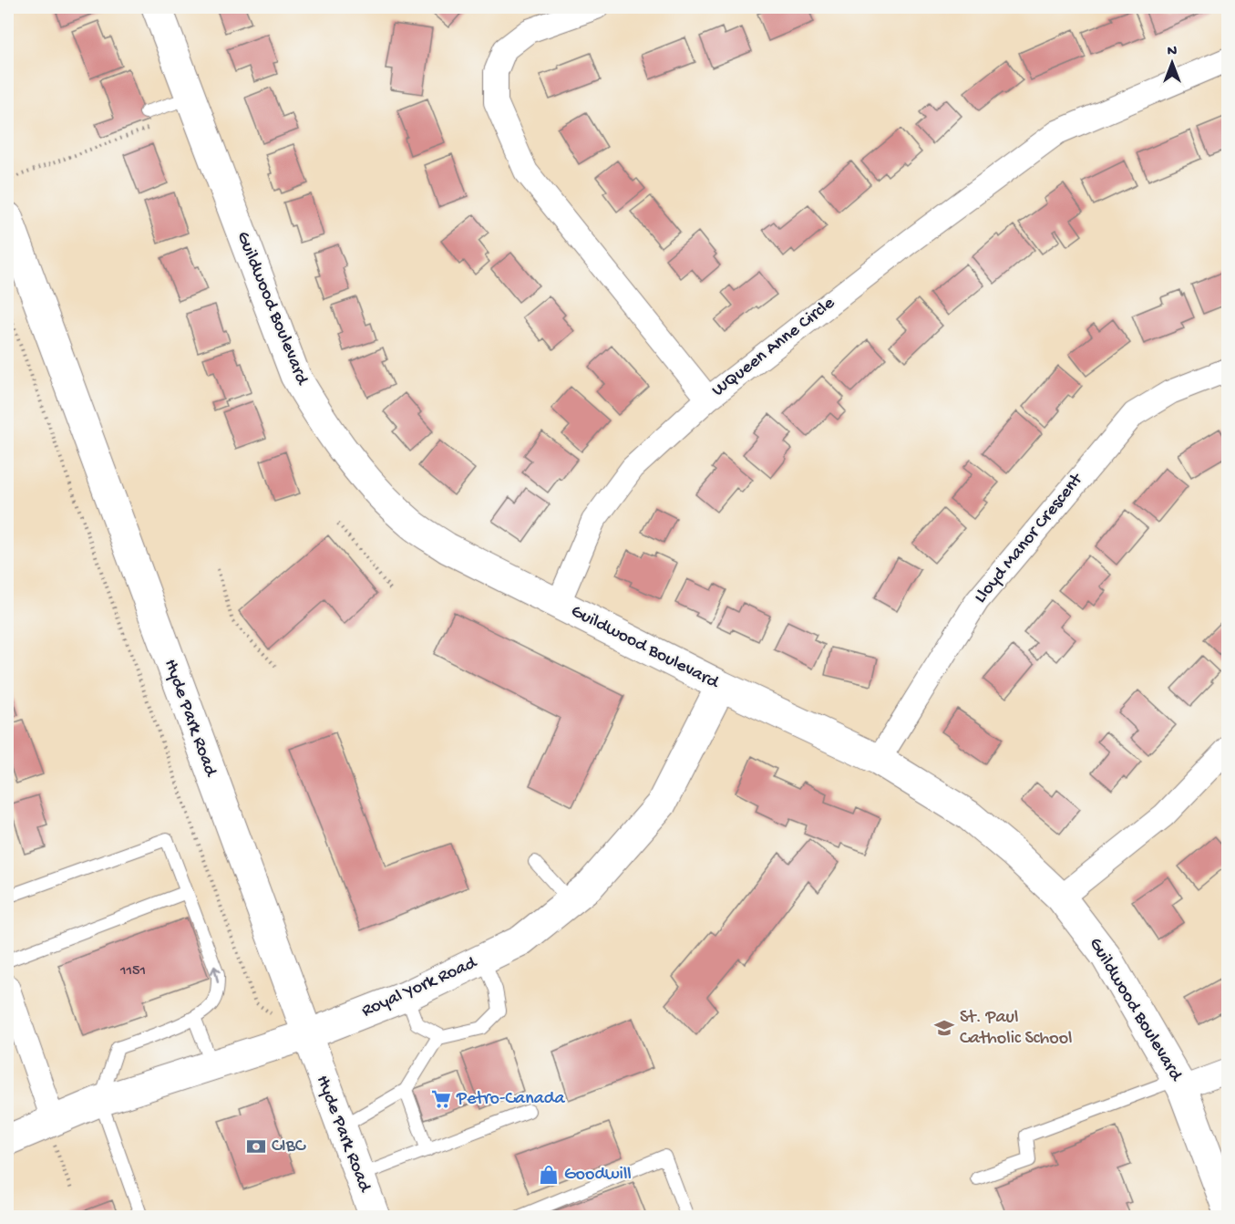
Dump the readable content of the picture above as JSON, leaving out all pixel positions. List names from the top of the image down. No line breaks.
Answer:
{"streets":{"street":["Guildwood Boulevard","WQueen Anne Circle","Lloyd Manor Crescent","Hyde Park Road","Royal York Road"]},"crossings":[["Guildwood Boulevard","Lloyd Manor Crescent"],["Guildwood Boulevard","Royal York Road"],["Hyde Park Road","Royal York Road"]],"places":{"school or university":["St. Paul Catholic School"],"supermarket":["Petro-Canada"],"bank":["CIBC"],"shop":["Goodwill"]},"house_numbers":["1151"],"north":"top"}
